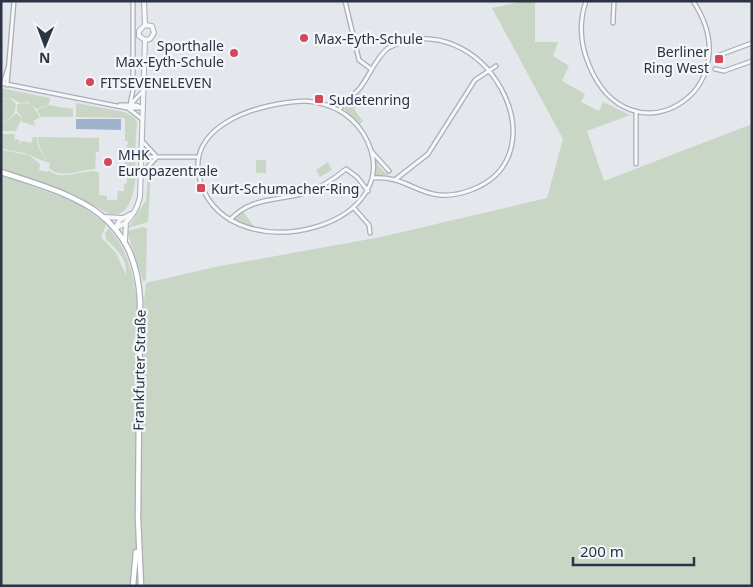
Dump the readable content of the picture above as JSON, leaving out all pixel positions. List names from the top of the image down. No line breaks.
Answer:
{"streets":{"main road":["Frankfurter Straße"]},"places":{"other":["Max-Eyth-Schule","Sporthalle Max-Eyth-Schule","FITSEVENELEVEN","MHK Europazentrale"],"transit":["Berliner Ring West","Sudetenring","Kurt-Schumacher-Ring"]},"scale_bar":"200 m","north":"bottom"}
